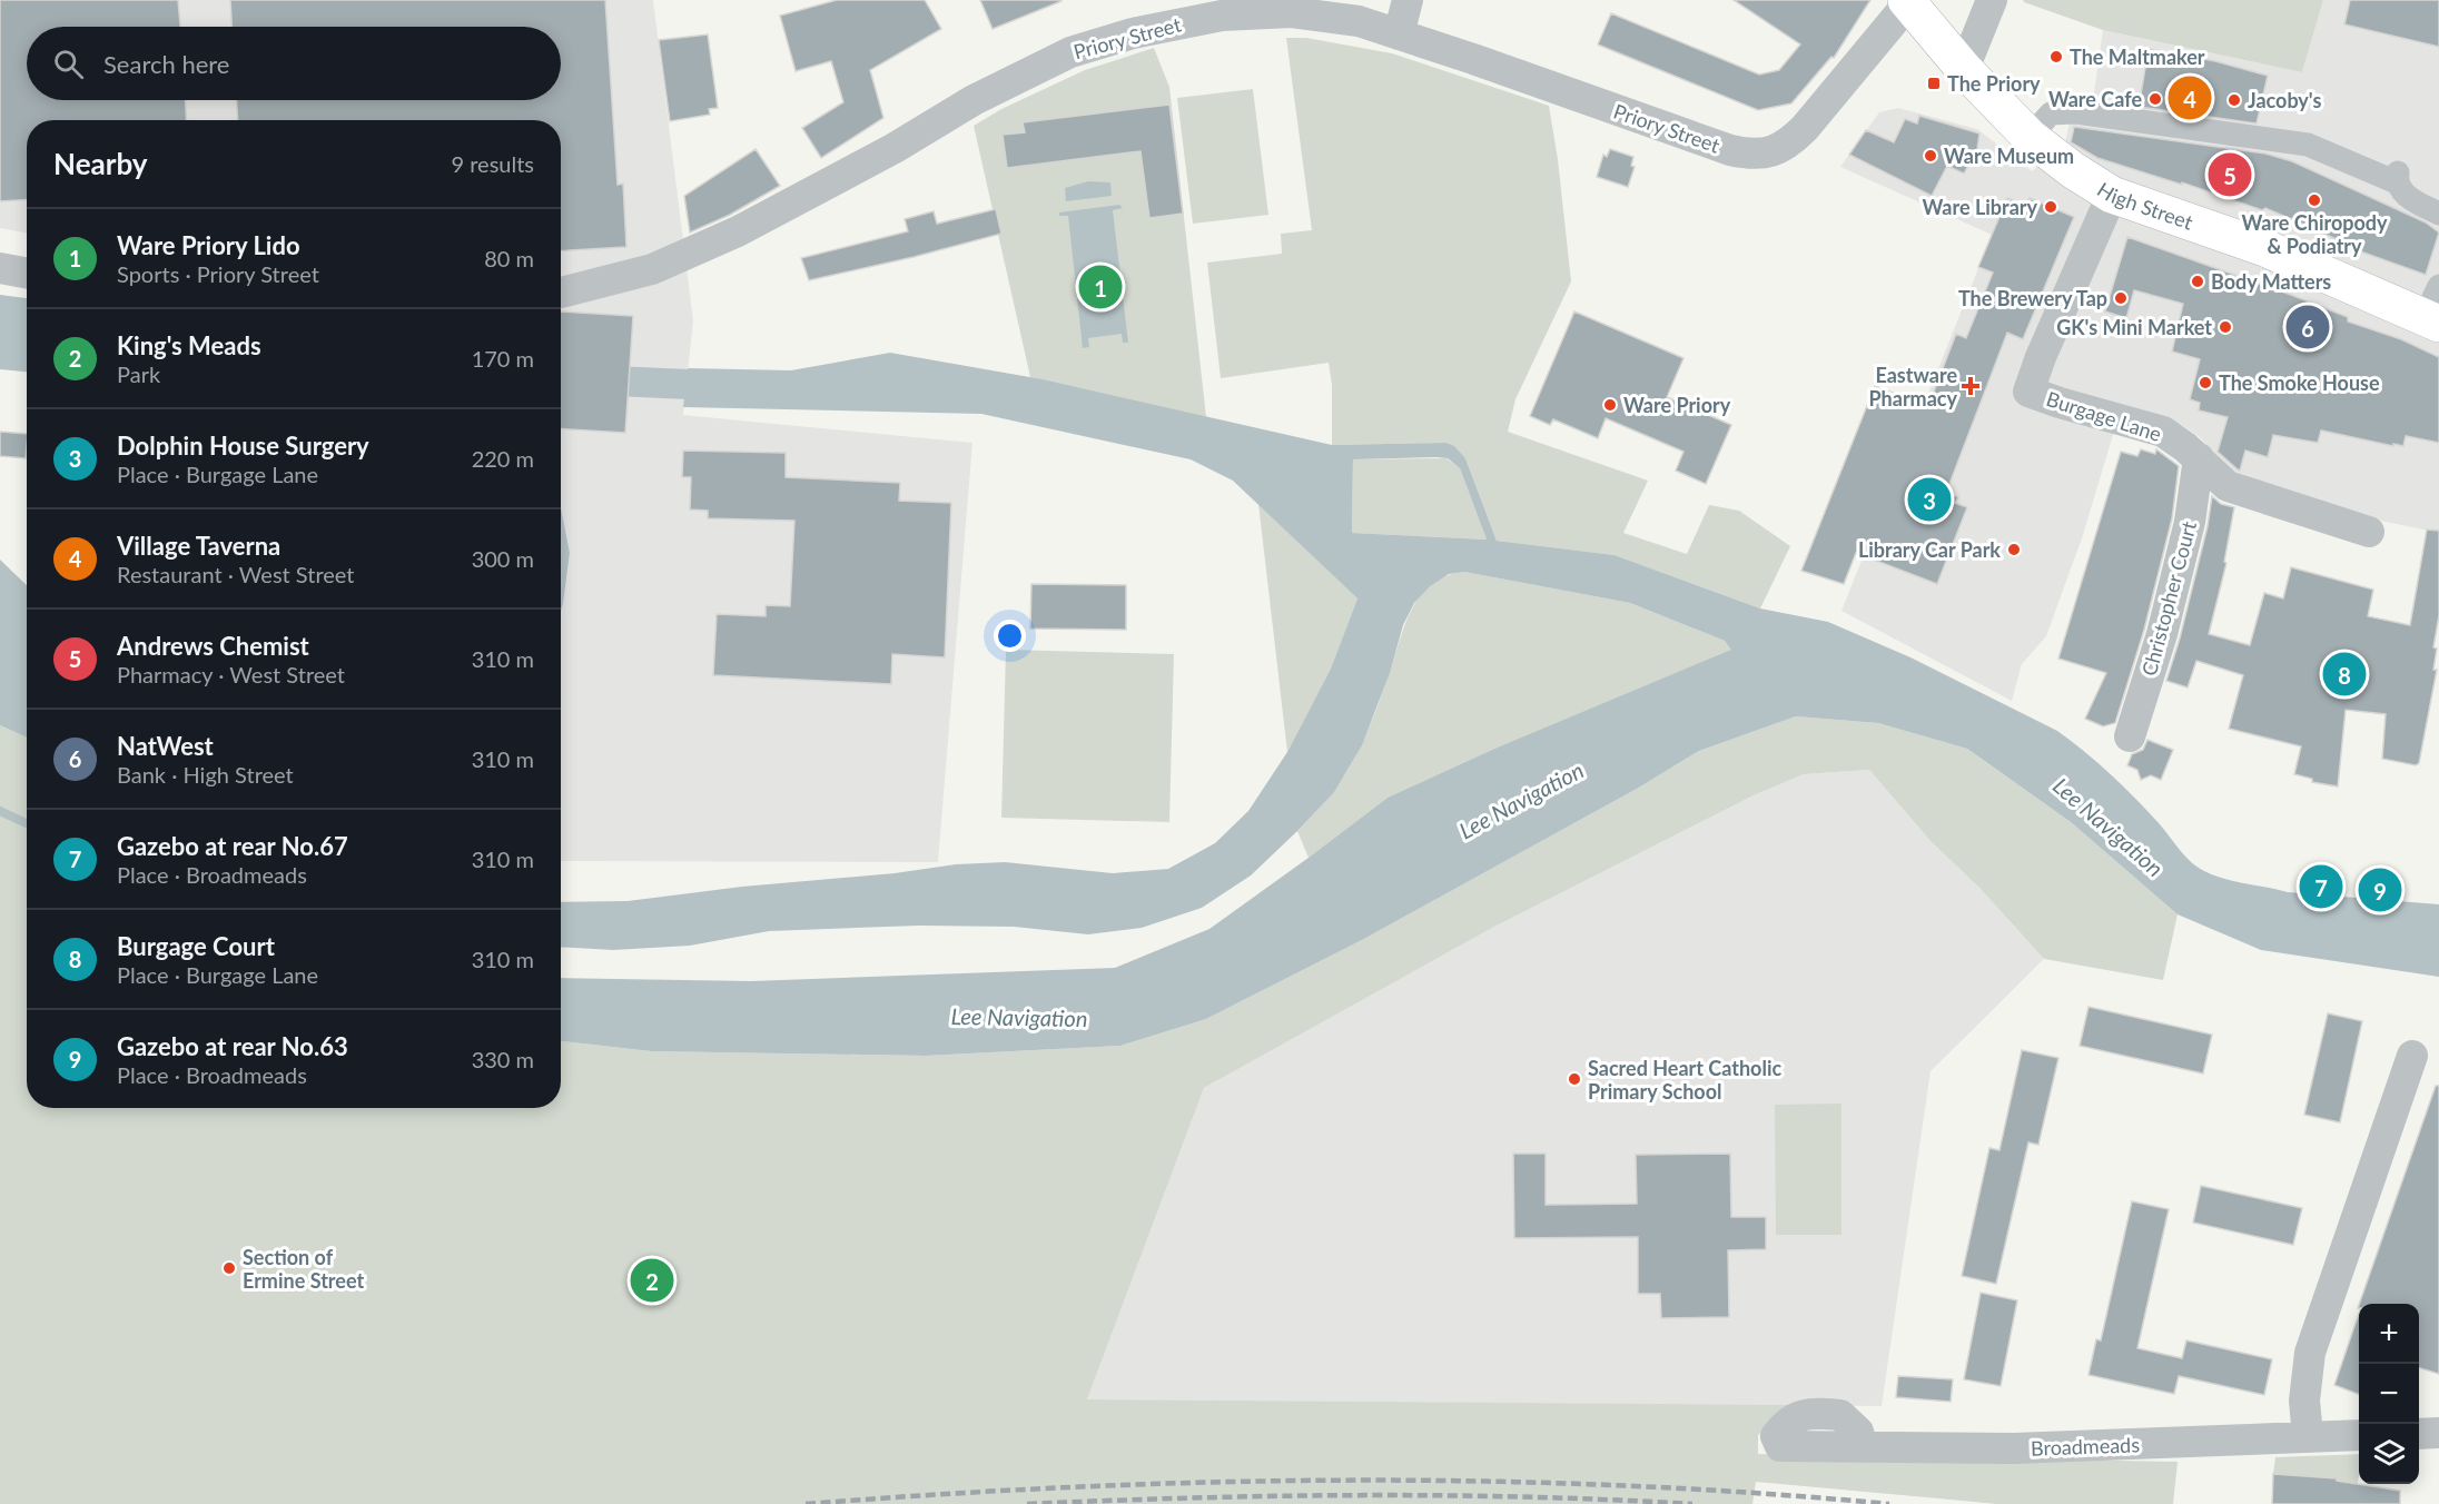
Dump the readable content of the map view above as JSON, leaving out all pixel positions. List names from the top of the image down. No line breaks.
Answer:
{"streets":{"main road":["High Street"],"street":["Priory Street","Burgage Lane","Christopher Court","Broadmeads"]},"crossings":[["Priory Street","High Street"],["High Street","Burgage Lane"],["Burgage Lane","Christopher Court"]],"water":["Lee Navigation"],"places":{"other":["The Maltmaker","Ware Cafe","Jacoby's","Ware Museum","Ware Chiropody & Podiatry","Ware Library","Body Matters","The Brewery Tap","GK's Mini Market","The Smoke House","Ware Priory","Library Car Park","Sacred Heart Catholic Primary School","Section of Ermine Street"],"transit":["The Priory"],"health":["Eastware Pharmacy"]},"page":{"search":"Search here","pins":["4","5","1","6","3","8","7","9","2"],"heading":["Nearby","9 results"],"list":[{"mark":"1","name":"Ware Priory Lido","note":"Sports · Priory Street","value":"80 m"},{"mark":"2","name":"King's Meads","note":"Park","value":"170 m"},{"mark":"3","name":"Dolphin House Surgery","note":"Place · Burgage Lane","value":"220 m"},{"mark":"4","name":"Village Taverna","note":"Restaurant · West Street","value":"300 m"},{"mark":"5","name":"Andrews Chemist","note":"Pharmacy · West Street","value":"310 m"},{"mark":"6","name":"NatWest","note":"Bank · High Street","value":"310 m"},{"mark":"7","name":"Gazebo at rear No.67","note":"Place · Broadmeads","value":"310 m"},{"mark":"8","name":"Burgage Court","note":"Place · Burgage Lane","value":"310 m"},{"mark":"9","name":"Gazebo at rear No.63","note":"Place · Broadmeads","value":"330 m"}],"map_buttons":["+","−"]}}
